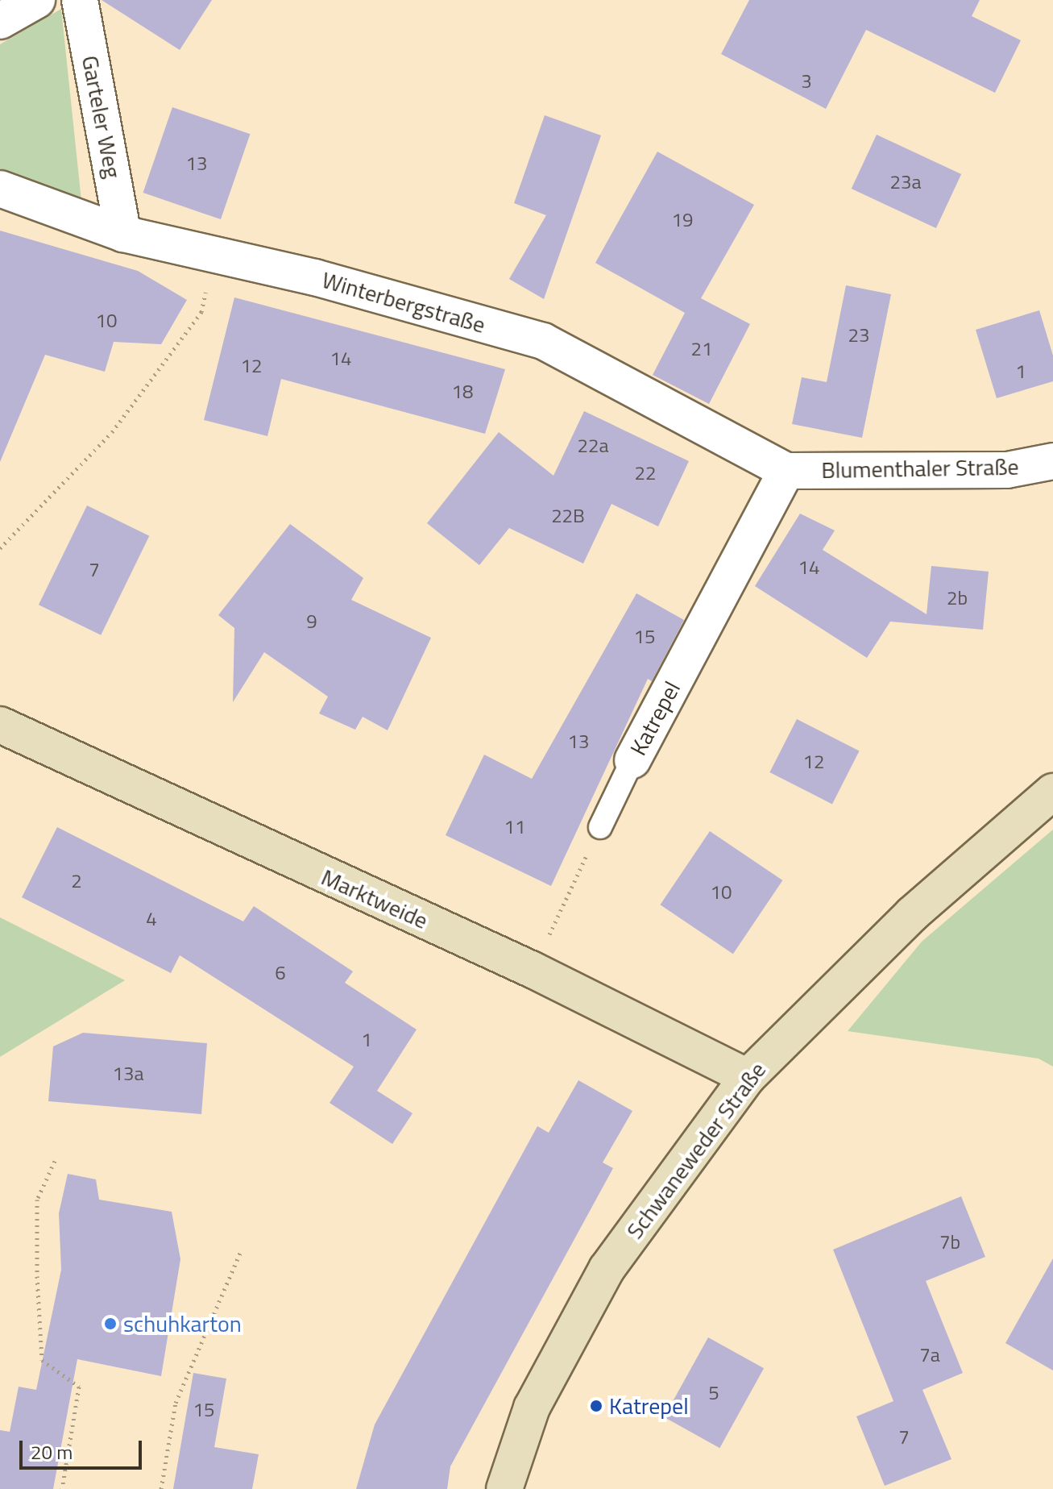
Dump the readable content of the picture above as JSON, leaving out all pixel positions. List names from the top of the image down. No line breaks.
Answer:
{"streets":{"street":["Garteler Weg","Winterbergstraße","Blumenthaler Straße","Katrepel","Marktweide","Schwaneweder Straße"]},"crossings":[["Garteler Weg","Winterbergstraße"],["Winterbergstraße","Blumenthaler Straße"],["Winterbergstraße","Katrepel"],["Blumenthaler Straße","Katrepel"],["Marktweide","Schwaneweder Straße"]],"places":["schuhkarton","Katrepel"],"house_numbers":["3","13","23a","19","10","23","21","14","12","1","18","22a","22","22B","14","7","2b","9","15","13","12","11","2","10","4","6","1","13a","7b","7a","5","15","7"],"scale_bar":"20 m"}
